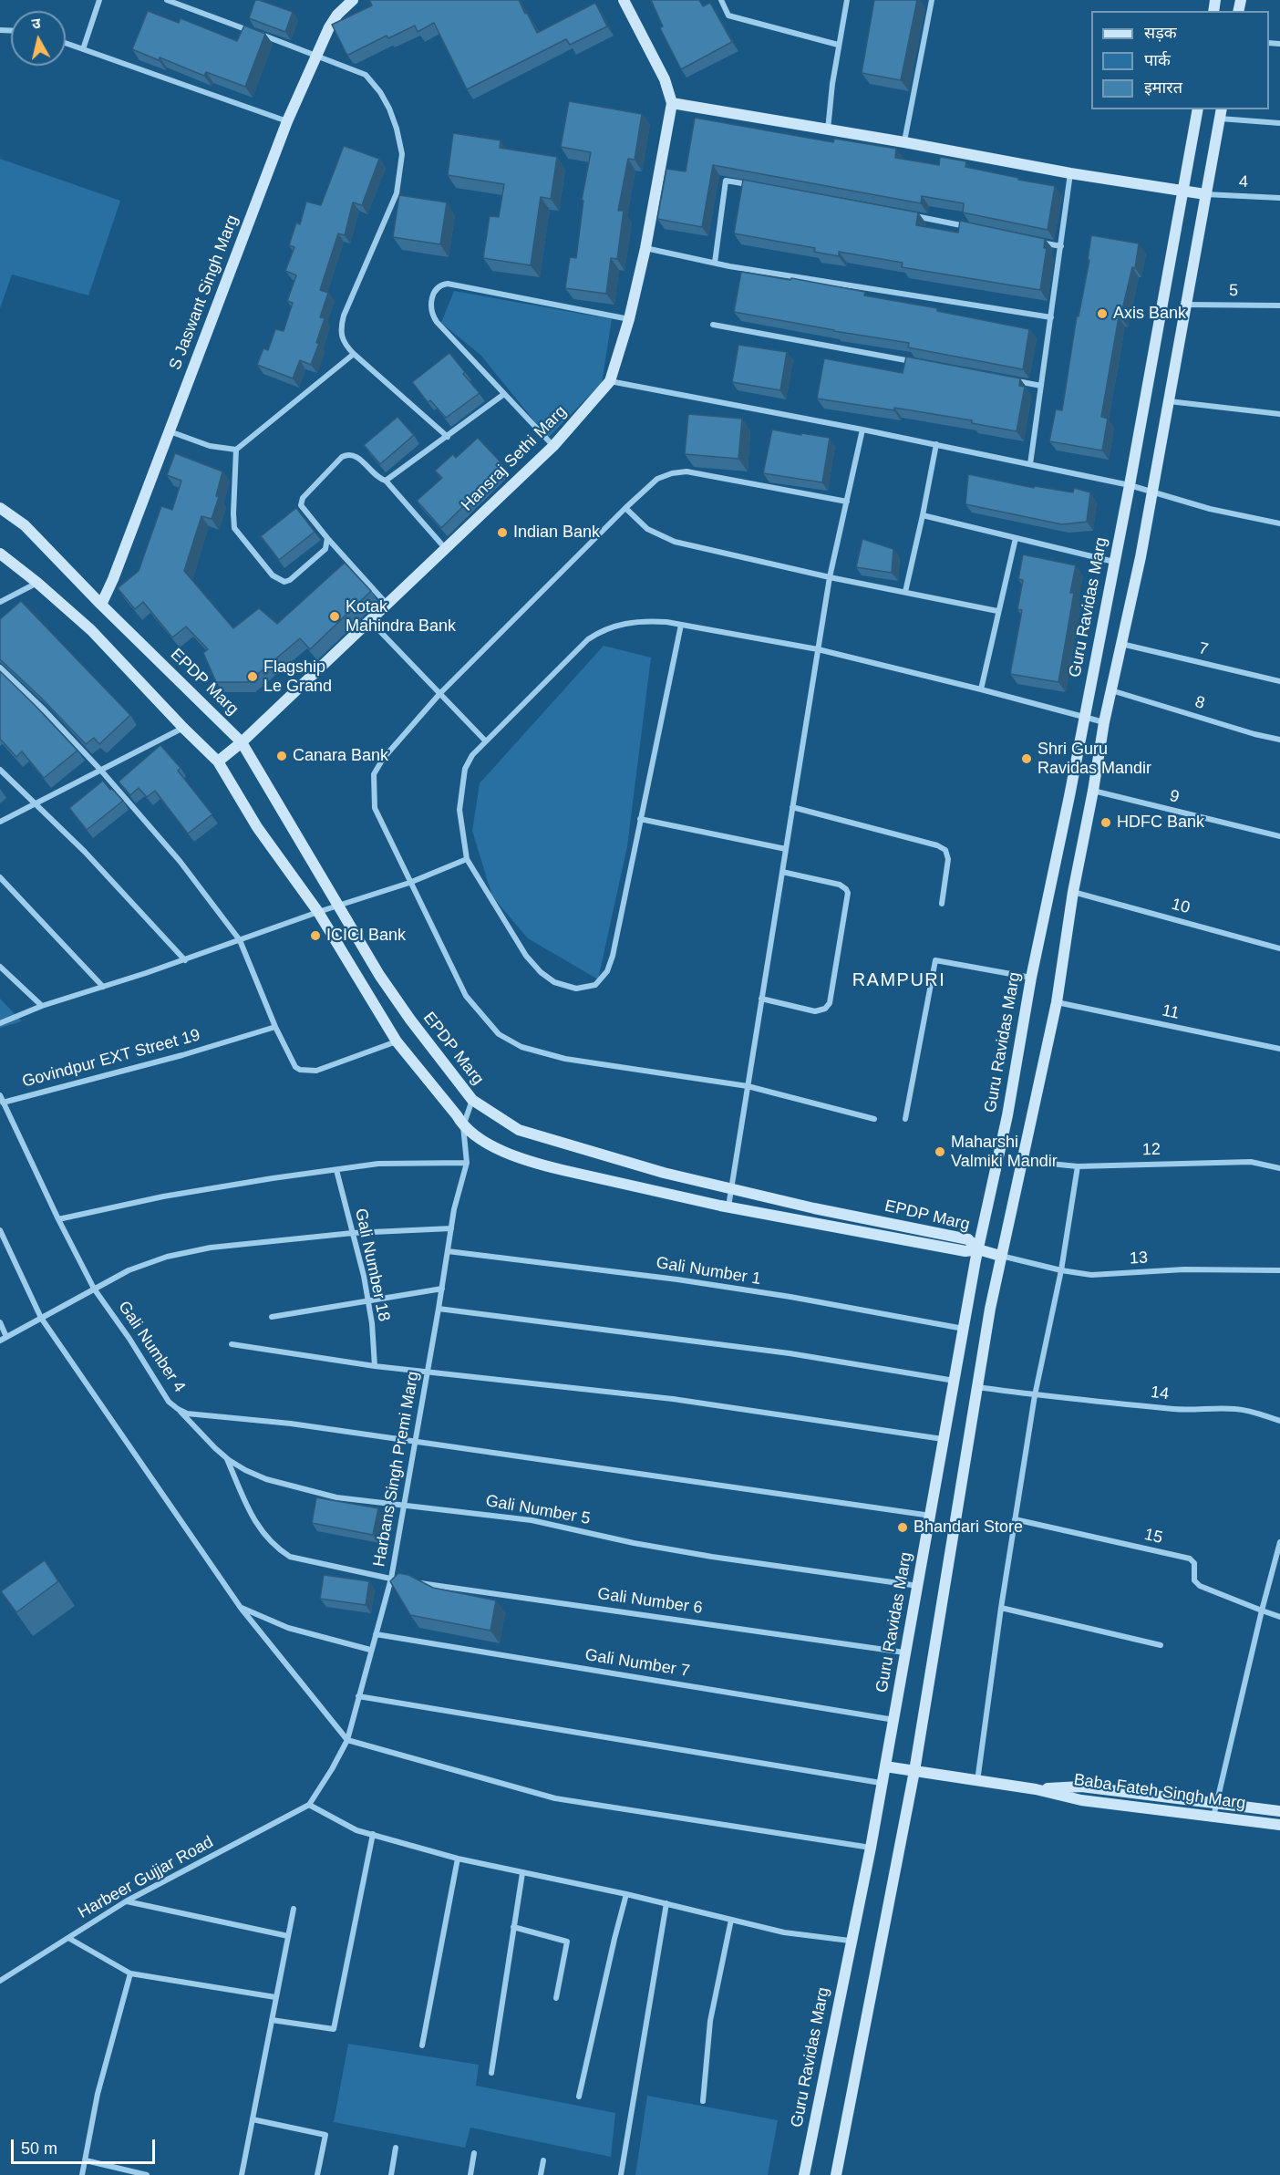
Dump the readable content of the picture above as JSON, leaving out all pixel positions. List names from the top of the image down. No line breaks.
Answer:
{"streets":{"main road":["S Jaswant Singh Marg","Hansraj Sethi Marg","Guru Ravidas Marg","EPDP Marg","Baba Fateh Singh Marg"],"street":["4","5","7","8","9","10","11","Govindpur EXT Street 19","12","13","Gali Number 18","Gali Number 1","Gali Number 4","14","Harbans Singh Premi Marg","Gali Number 5","15","Gali Number 6","Gali Number 7","Harbeer Gujjar Road"]},"crossings":[["S Jaswant Singh Marg","EPDP Marg"],["Hansraj Sethi Marg","EPDP Marg"],["Guru Ravidas Marg","EPDP Marg"],["Guru Ravidas Marg","Gali Number 1"],["Guru Ravidas Marg","Gali Number 4"],["Guru Ravidas Marg","Gali Number 5"],["Guru Ravidas Marg","Gali Number 6"],["Guru Ravidas Marg","Gali Number 7"],["Guru Ravidas Marg","Baba Fateh Singh Marg"],["EPDP Marg","Harbans Singh Premi Marg"],["Govindpur EXT Street 19","Gali Number 4"],["Gali Number 1","Harbans Singh Premi Marg"],["Gali Number 4","Harbans Singh Premi Marg"],["Gali Number 4","Gali Number 5"],["Harbans Singh Premi Marg","Gali Number 5"],["Harbans Singh Premi Marg","Gali Number 7"],["Harbans Singh Premi Marg","Harbeer Gujjar Road"]],"districts":["RAMPURI"],"places":["Axis Bank","Indian Bank","Kotak Mahindra Bank","Flagship Le Grand","Canara Bank","Shri Guru Ravidas Mandir","HDFC Bank","ICICI Bank","Maharshi Valmiki Mandir","Bhandari Store"],"legend":["सड़क","पार्क","इमारत"],"scale_bar":"50 m","north":"top"}
